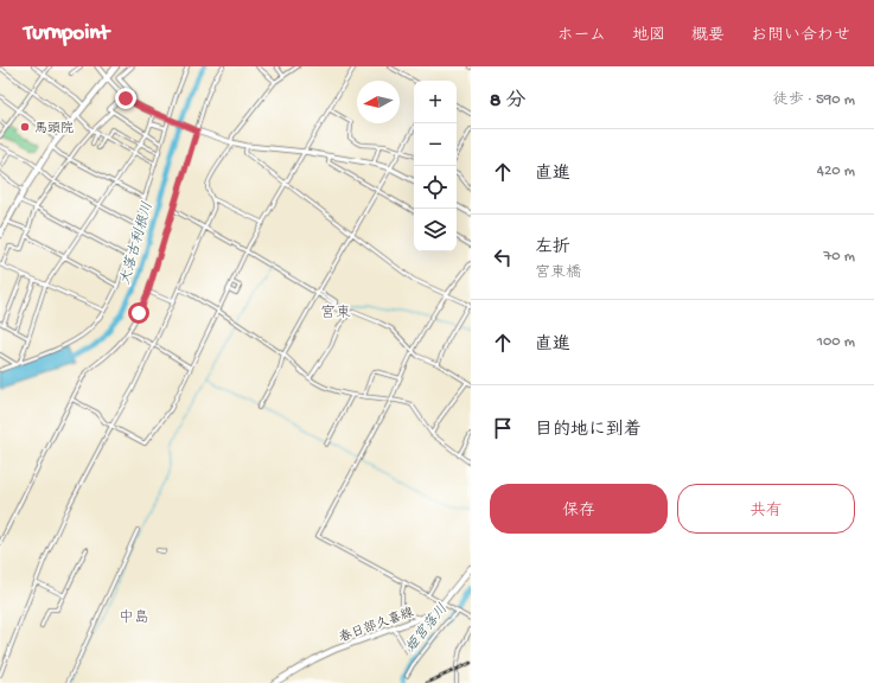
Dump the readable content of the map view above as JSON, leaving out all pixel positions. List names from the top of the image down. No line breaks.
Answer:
{"streets":{"main road":["春日部久喜線"]},"districts":["宮東","中島"],"water":["大落古利根川","姫宮落川"],"places":["馬頭院"],"north":"left","page":{"header":"Turnpoint","nav":["ホーム","地図","概要","お問い合わせ"],"heading":["8 分","徒歩 · 590 m"],"map_buttons":["+","−"],"list":[["直進","420 m"],["左折","宮東橋","70 m"],["直進","100 m"],"目的地に到着"],"buttons":["保存","共有"]}}
